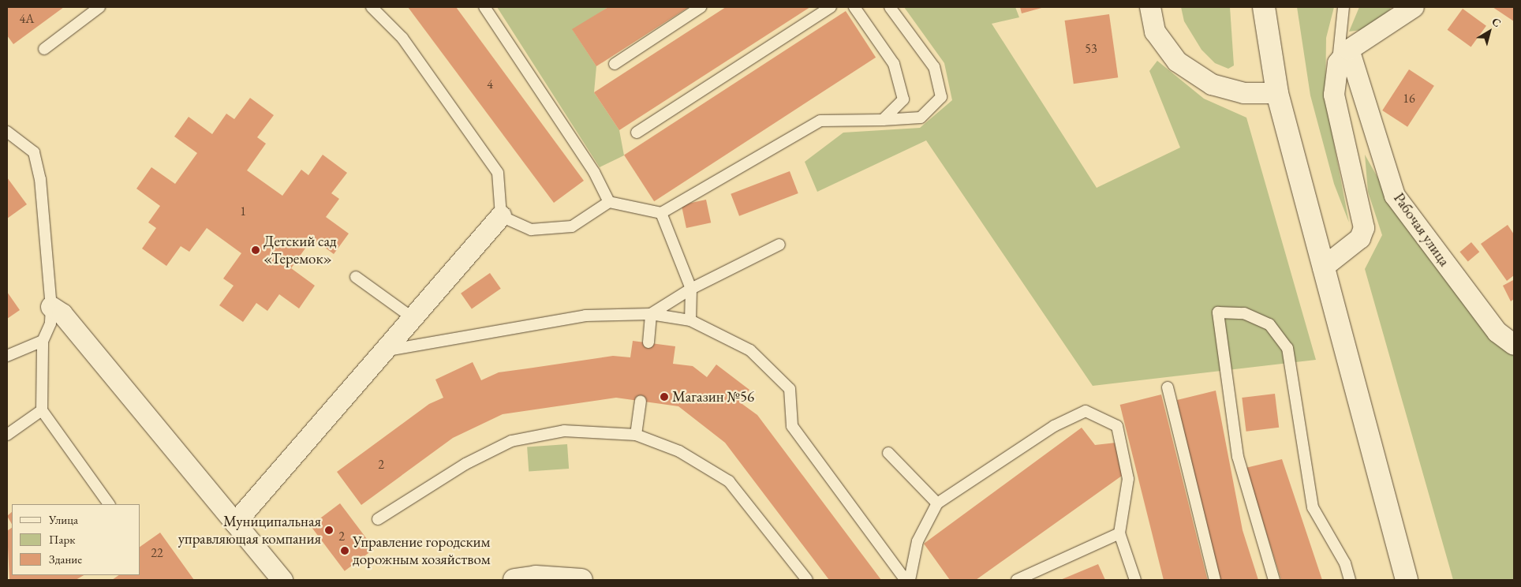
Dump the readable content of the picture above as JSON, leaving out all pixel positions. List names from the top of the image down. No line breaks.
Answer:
{"streets":{"street":["Рабочая улица"]},"places":["Детский сад «Теремок»","Магазин №56","Муниципальная управляющая компания","Управление городским дорожным хозяйством"],"house_numbers":["4А","53","4","16","1","2","2","22"],"legend":["Улица","Парк","Здание"],"north":"top right"}
